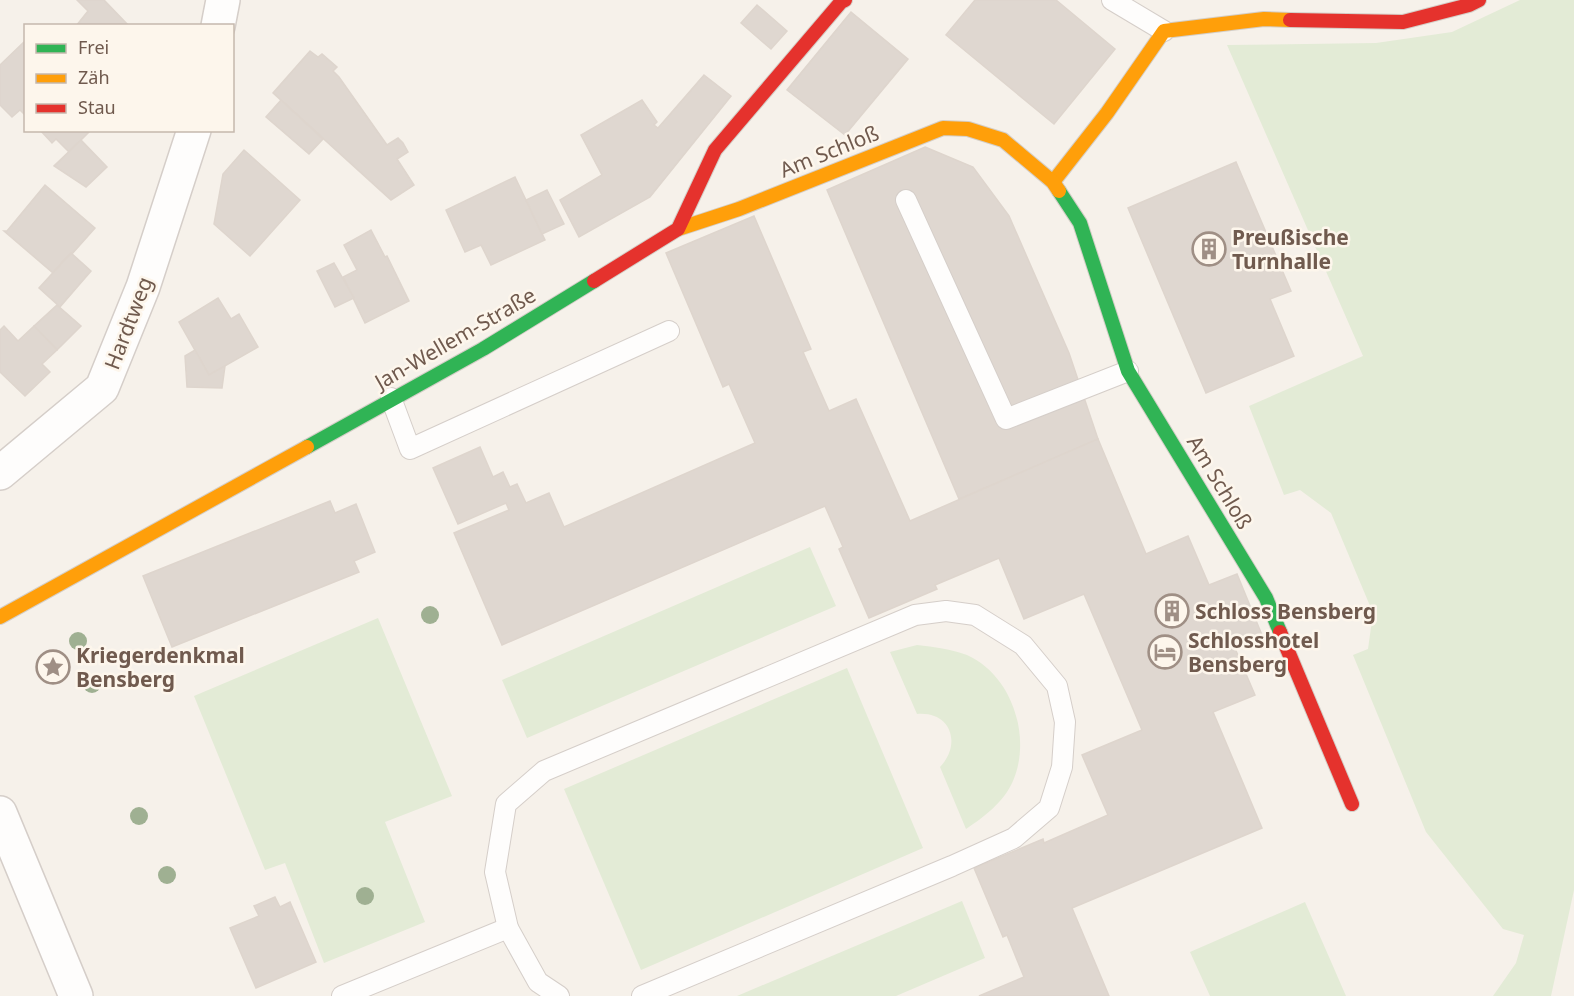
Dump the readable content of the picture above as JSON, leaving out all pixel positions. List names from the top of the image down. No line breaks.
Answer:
{"streets":{"street":["Am Schloß","Hardtweg","Jan-Wellem-Straße"]},"crossings":[["Am Schloß","Jan-Wellem-Straße"]],"places":{"building":["Preußische Turnhalle","Schloss Bensberg"],"hotel":["Schlosshotel Bensberg"],"place":["Kriegerdenkmal Bensberg"]},"legend":["Frei","Zäh","Stau"]}
